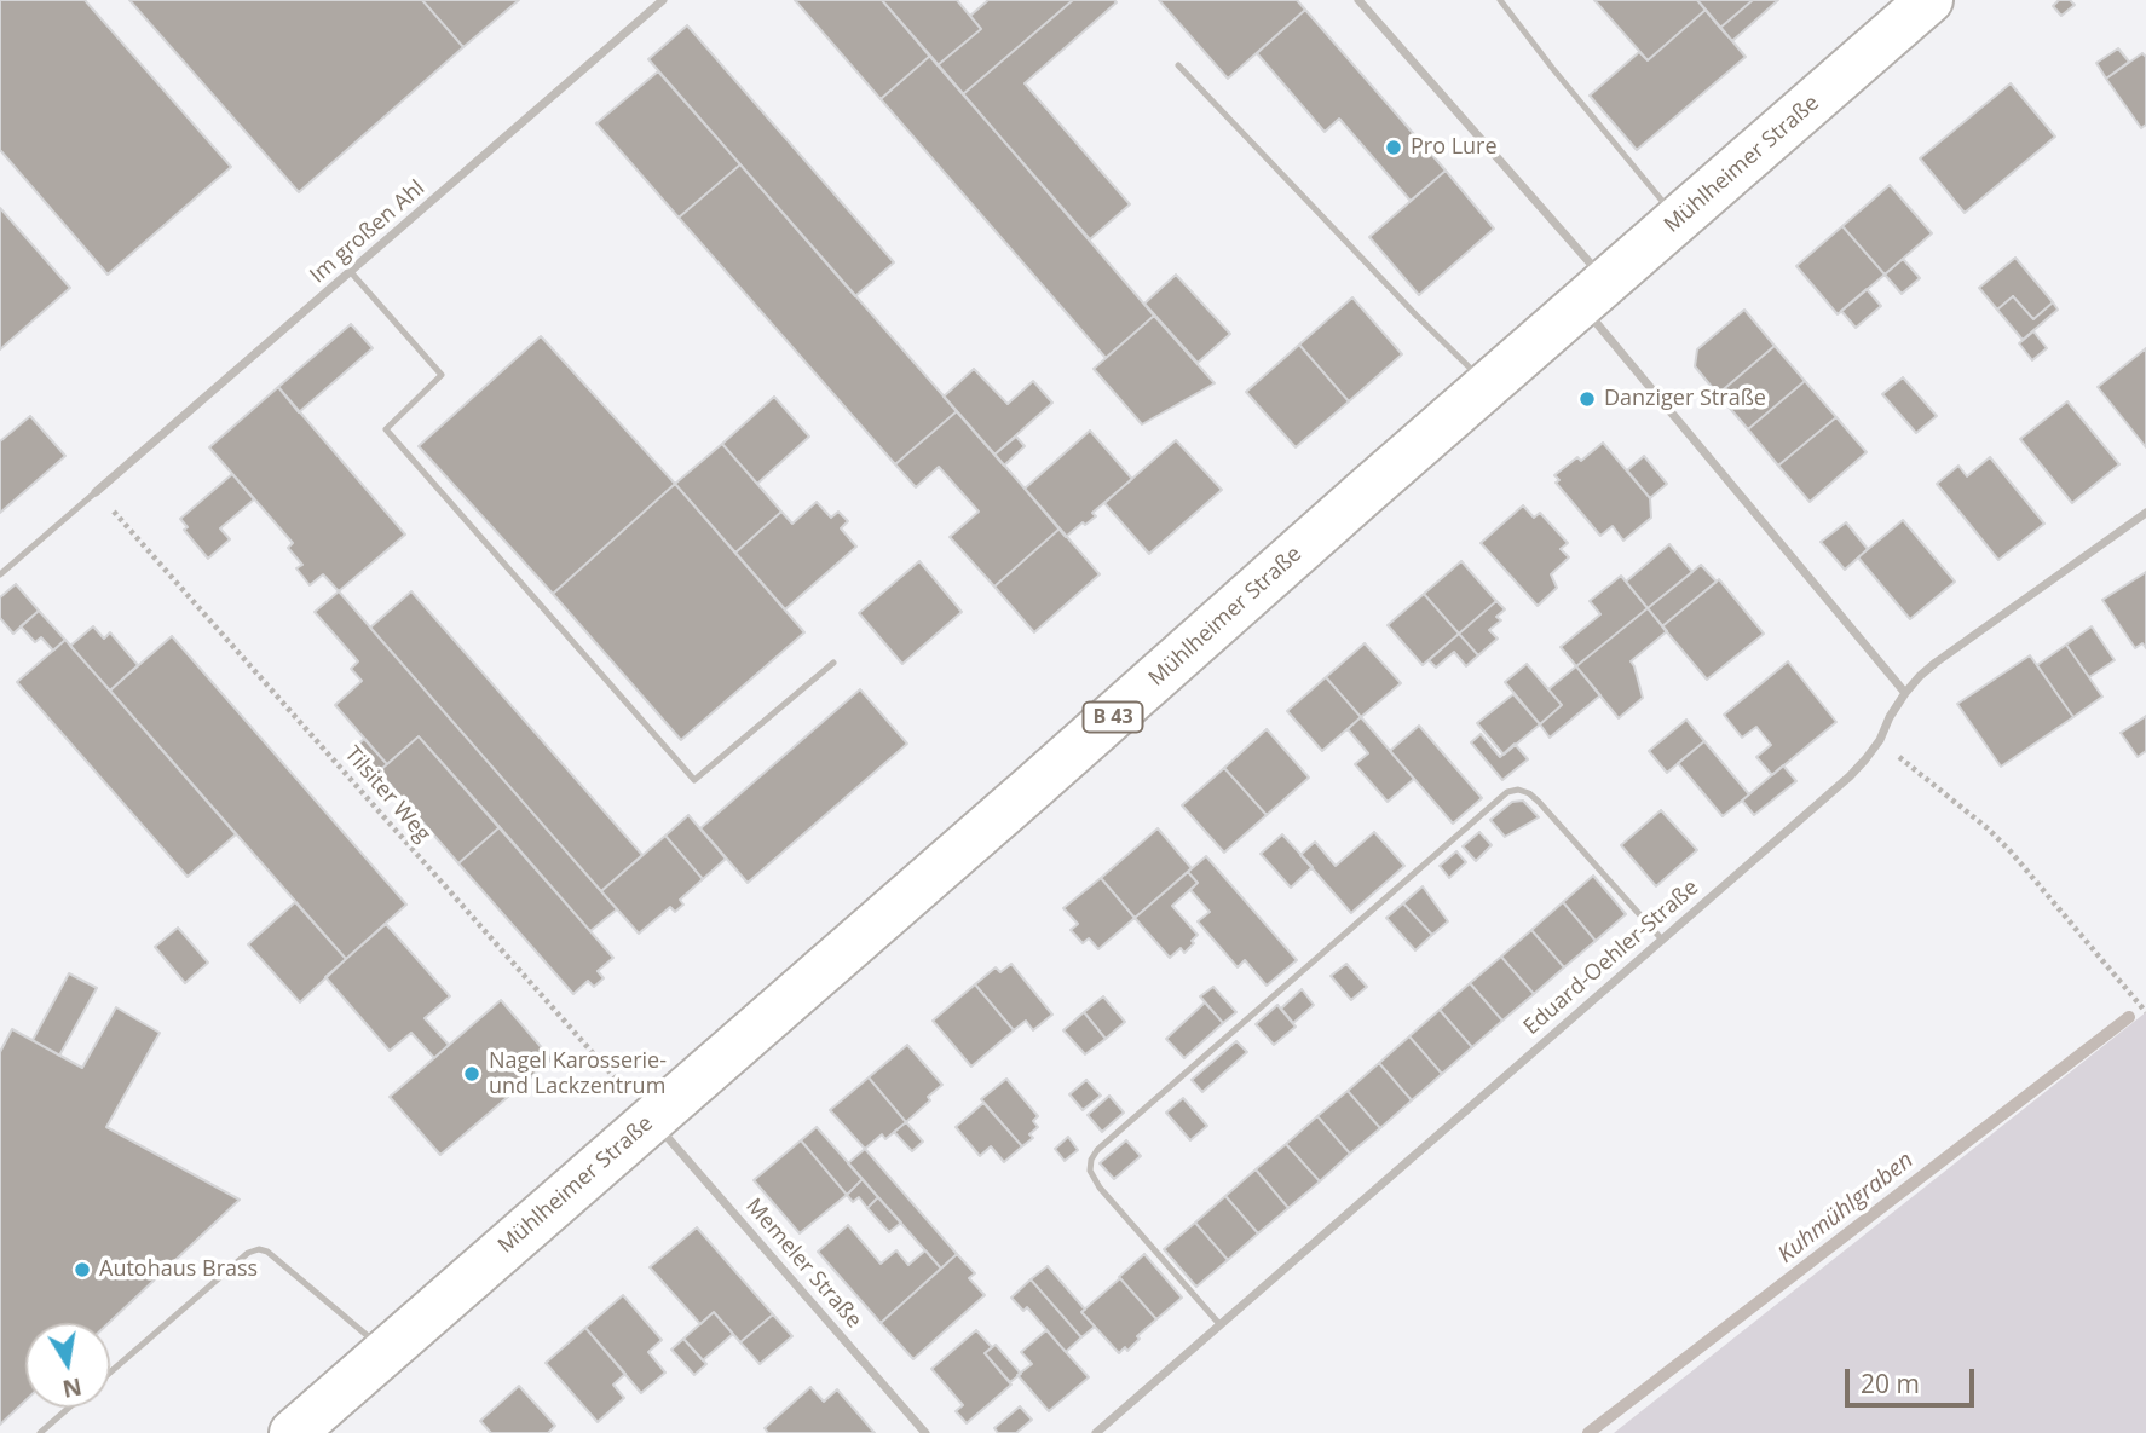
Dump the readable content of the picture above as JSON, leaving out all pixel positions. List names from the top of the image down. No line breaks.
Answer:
{"streets":{"main road":["Mühlheimer Straße","B 43"],"street":["Im großen Ahl","Eduard-Oehler-Straße","Memeler Straße"],"path":["Tilsiter Weg"]},"crossings":[["Mühlheimer Straße","Tilsiter Weg"],["Mühlheimer Straße","Memeler Straße"],["Im großen Ahl","Tilsiter Weg"],["Tilsiter Weg","Memeler Straße"]],"water":["Kuhmühlgraben"],"places":["Pro Lure","Danziger Straße","Nagel Karosserie- und Lackzentrum","Autohaus Brass"],"scale_bar":"20 m","north":"bottom"}
